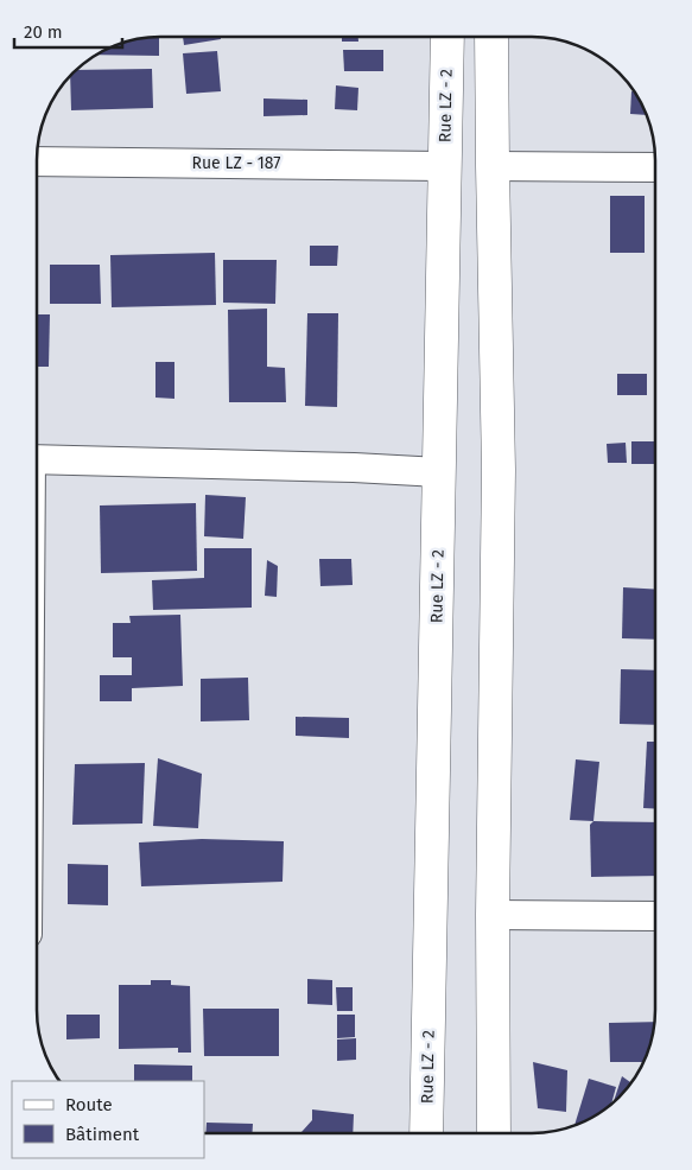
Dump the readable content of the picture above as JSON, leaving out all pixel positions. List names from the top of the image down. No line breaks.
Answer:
{"streets":{"main road":["Rue LZ - 2"],"street":["Rue LZ - 187"]},"crossings":[["Rue LZ - 2","Rue LZ - 187"]],"legend":["Route","Bâtiment"],"scale_bar":"20 m"}
